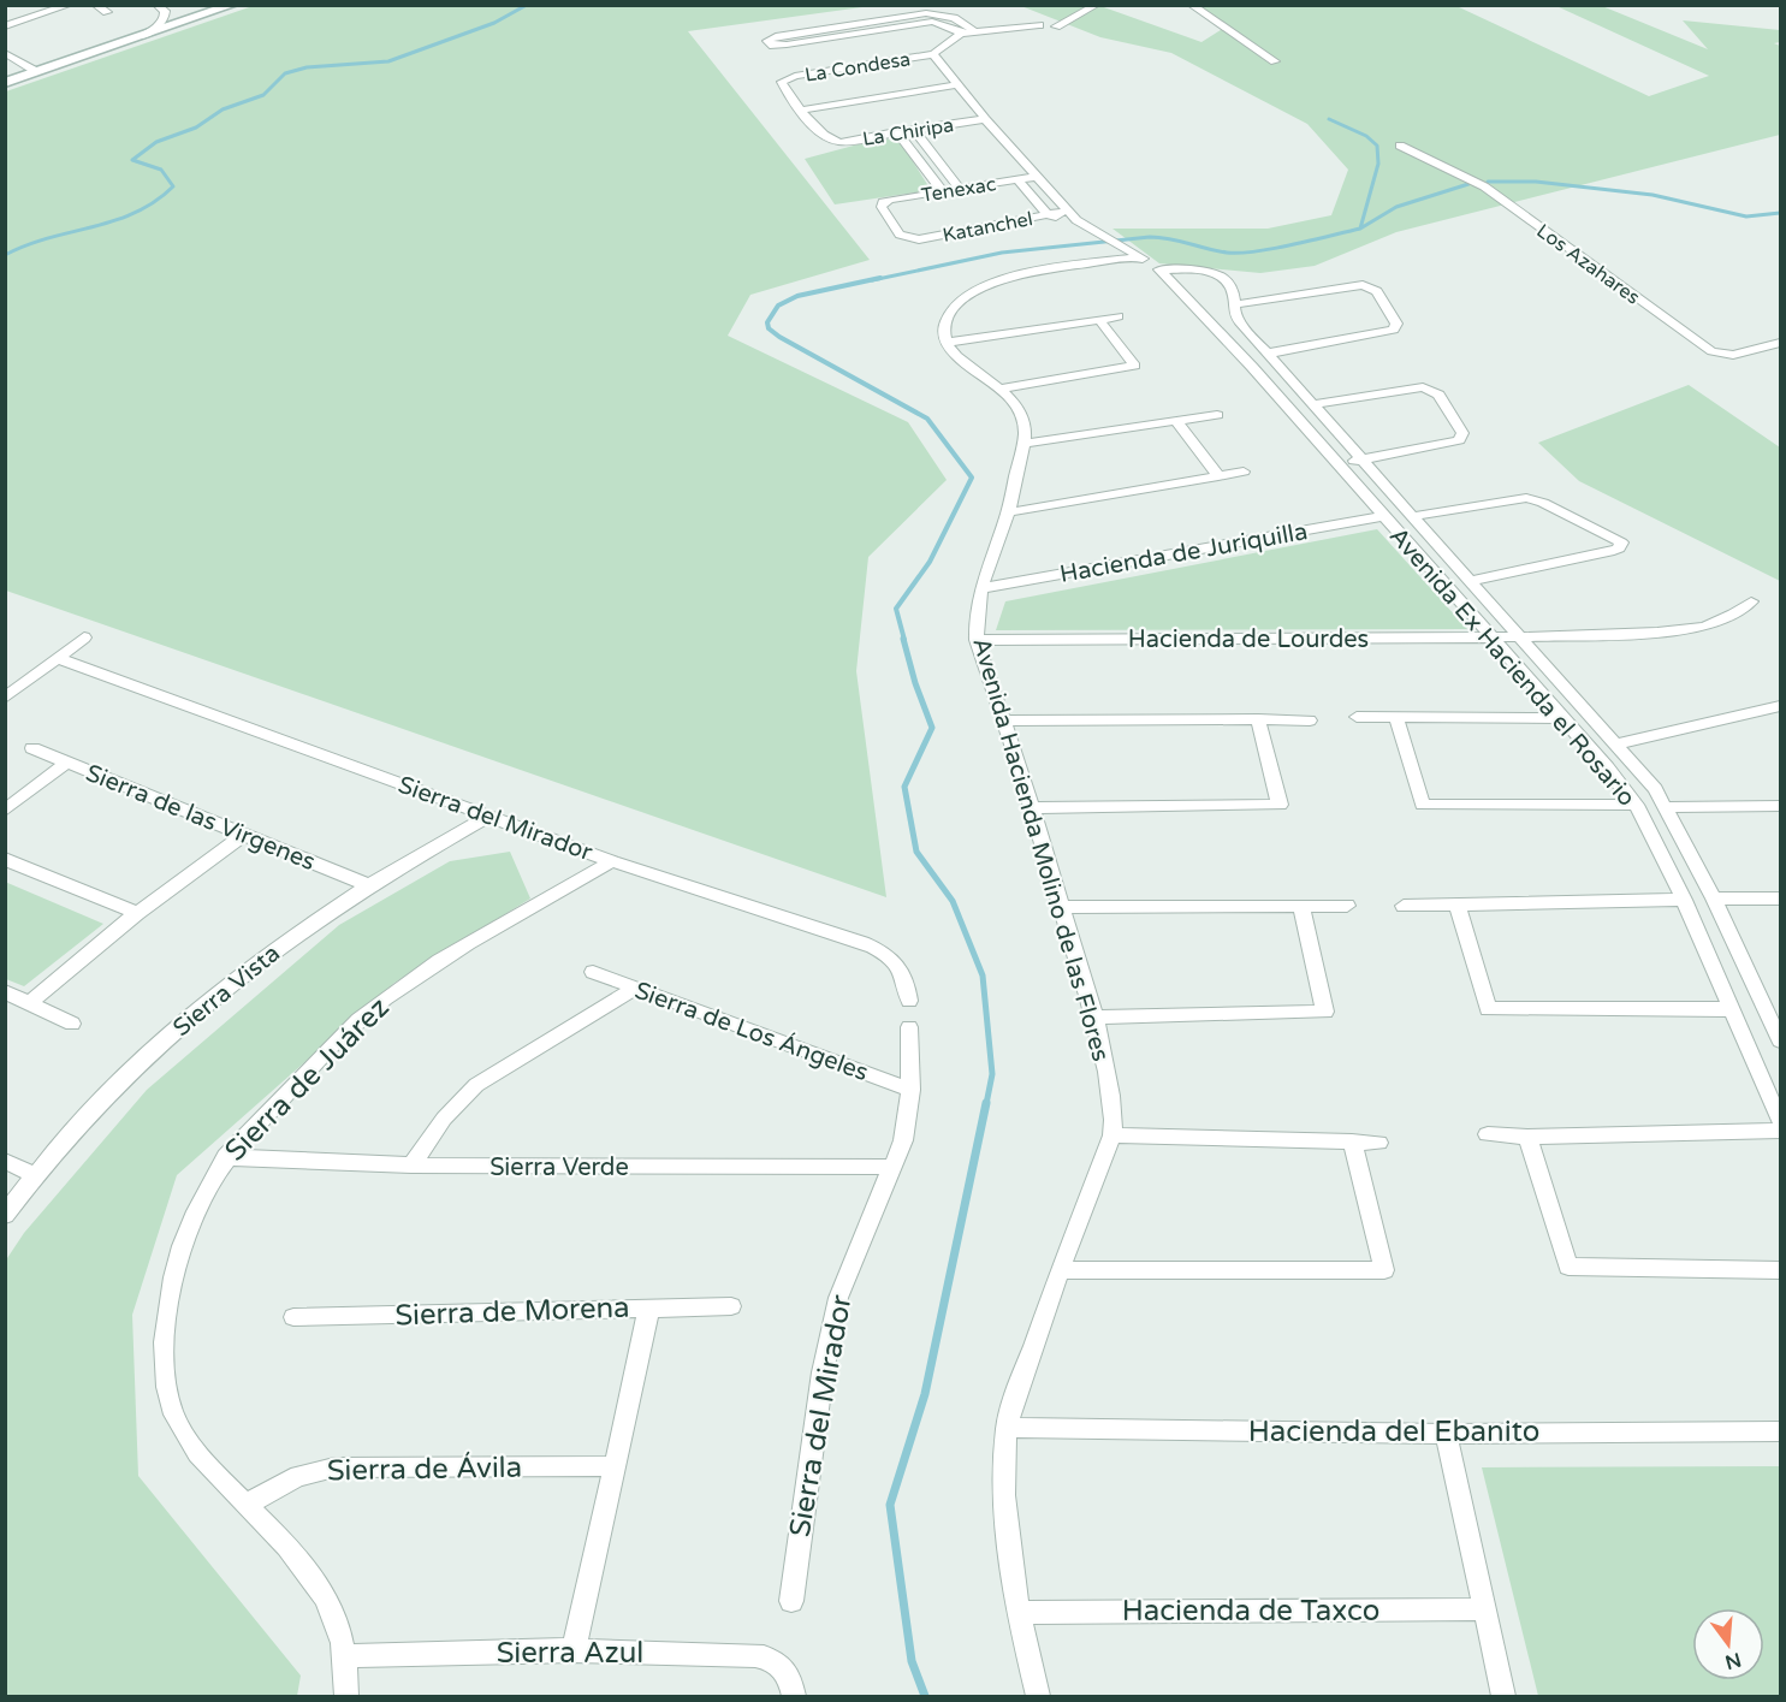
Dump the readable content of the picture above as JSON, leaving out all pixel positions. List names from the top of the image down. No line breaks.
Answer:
{"streets":{"street":["La Condesa","La Chiripa","Tenexac","Katanchel","Los Azahares","Hacienda de Juriquilla","Hacienda de Lourdes","Avenida Ex Hacienda el Rosario","Sierra de las Virgenes","Sierra del Mirador","Avenida Hacienda Molino de las Flores","Sierra Vista","Sierra de Los Ángeles","Sierra de Juárez","Sierra Verde","Sierra de Morena","Hacienda del Ebanito","Sierra de Ávila","Hacienda de Taxco","Sierra Azul"]},"crossings":[["La Condesa","La Chiripa"],["La Condesa","Avenida Ex Hacienda el Rosario"],["La Chiripa","Avenida Ex Hacienda el Rosario"],["Tenexac","Katanchel"],["Tenexac","Avenida Ex Hacienda el Rosario"],["Katanchel","Avenida Ex Hacienda el Rosario"],["Hacienda de Juriquilla","Avenida Ex Hacienda el Rosario"],["Hacienda de Juriquilla","Avenida Hacienda Molino de las Flores"],["Hacienda de Lourdes","Avenida Ex Hacienda el Rosario"],["Hacienda de Lourdes","Avenida Hacienda Molino de las Flores"],["Sierra de las Virgenes","Sierra Vista"],["Sierra del Mirador","Sierra Vista"],["Sierra del Mirador","Sierra de Los Ángeles"],["Sierra del Mirador","Sierra de Juárez"],["Sierra del Mirador","Sierra Verde"],["Avenida Hacienda Molino de las Flores","Hacienda del Ebanito"],["Avenida Hacienda Molino de las Flores","Hacienda de Taxco"],["Sierra de Juárez","Sierra Verde"],["Sierra de Juárez","Sierra de Ávila"],["Sierra de Juárez","Sierra Azul"]],"north":"bottom"}
